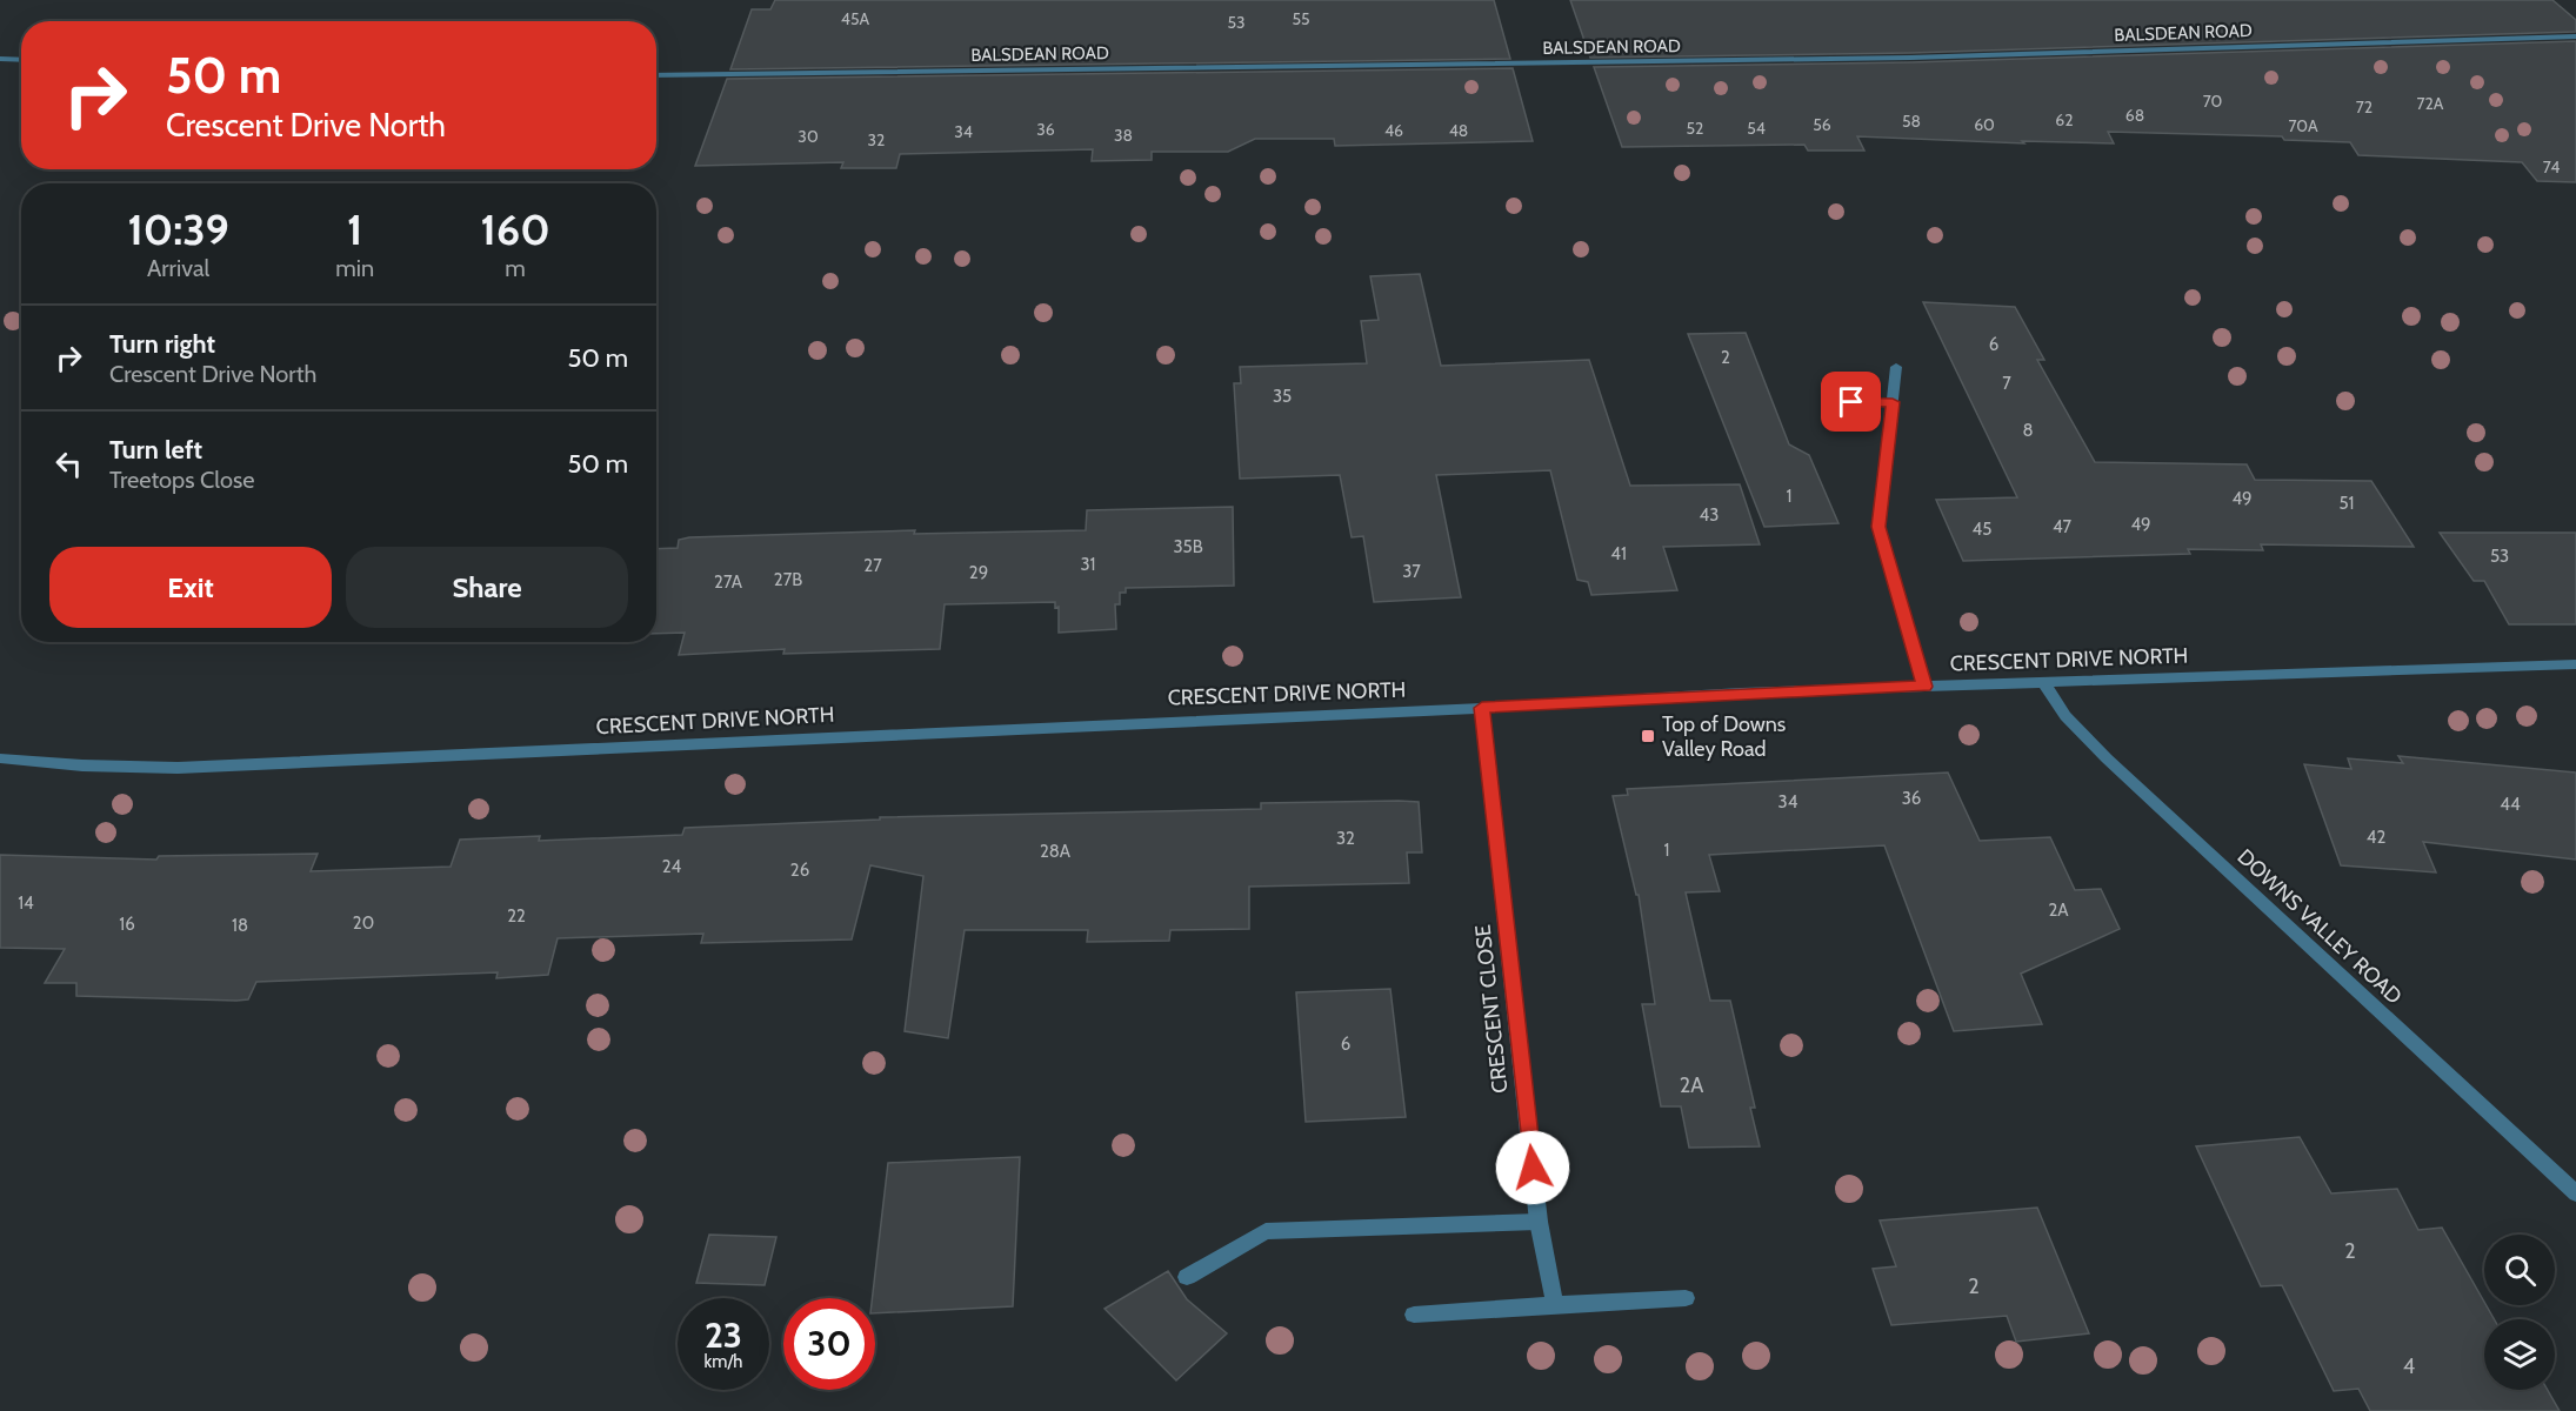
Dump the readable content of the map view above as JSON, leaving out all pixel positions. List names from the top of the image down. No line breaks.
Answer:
{"streets":{"street":["BALSDEAN ROAD","CRESCENT DRIVE NORTH","DOWNS VALLEY ROAD","CRESCENT CLOSE"]},"crossings":[["CRESCENT DRIVE NORTH","DOWNS VALLEY ROAD"],["CRESCENT DRIVE NORTH","CRESCENT CLOSE"]],"places":{"transit":["Top of Downs Valley Road"]},"house_numbers":["45A","55","53","70","72A","72","68","62","58","56","60","70A","52","54","36","46","48","34","38","30","32","74","6","2","7","35","8","1","49","51","43","49","47","45","35B","41","53","31","27","37","29","27B","27A","36","34","44","42","32","1","28A","24","26","14","2A","22","20","16","18","6","2A","2","2","4"],"page":{"turn":["50 m","Crescent Drive North"],"eta":["10:39","Arrival","1","min","160","m"],"list":[{"name":"Turn right","note":"Crescent Drive North","value":"50 m"},{"name":"Turn left","note":"Treetops Close","value":"50 m"}],"buttons":["Exit","Share"],"speed":"23 km/h","limit":"30"}}
